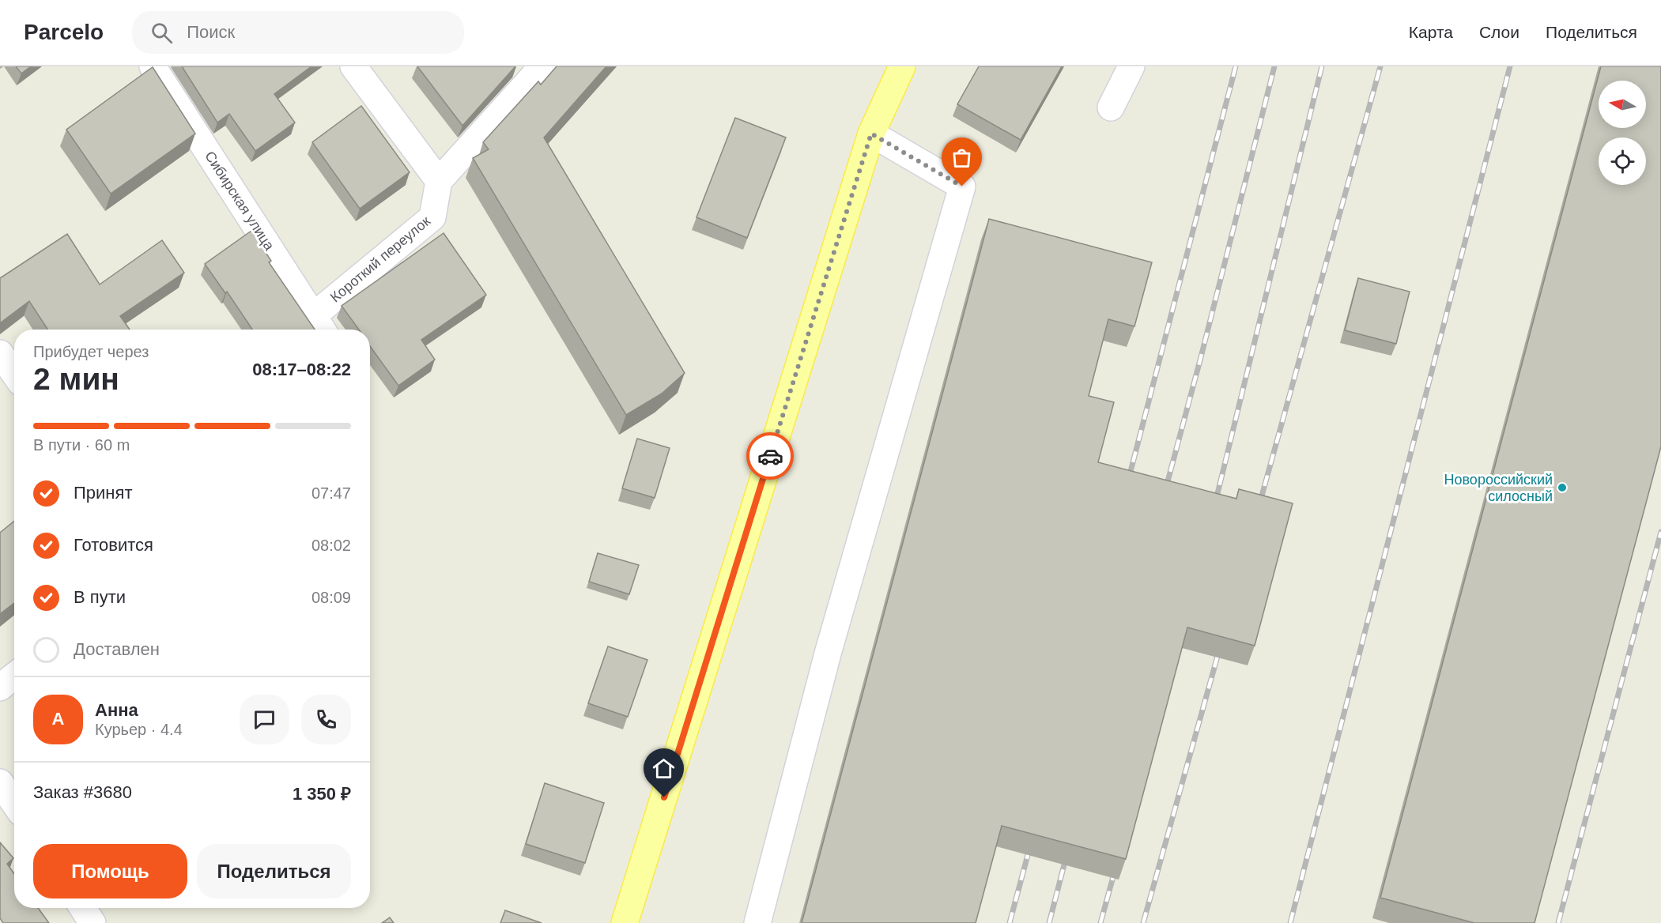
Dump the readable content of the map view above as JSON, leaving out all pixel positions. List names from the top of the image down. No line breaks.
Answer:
{"streets":{"street":["Сибирская улица","Короткий переулок"]},"crossings":[["Сибирская улица","Короткий переулок"]],"places":["Новороссийский силосный"],"north":"left","page":{"header":"Parcelo","search":"Поиск","nav":["Карта","Слои","Поделиться"],"heading":["2 мин","Прибудет через","08:17–08:22"],"panel":["Анна","Курьер · 4.4","Заказ #3680","1 350 ₽"],"bar":"В пути · 60 m","list":[["Принят","07:47"],["Готовится","08:02"],["В пути","08:09"],"Доставлен"],"round":"А","buttons":["Помощь","Поделиться"]}}
